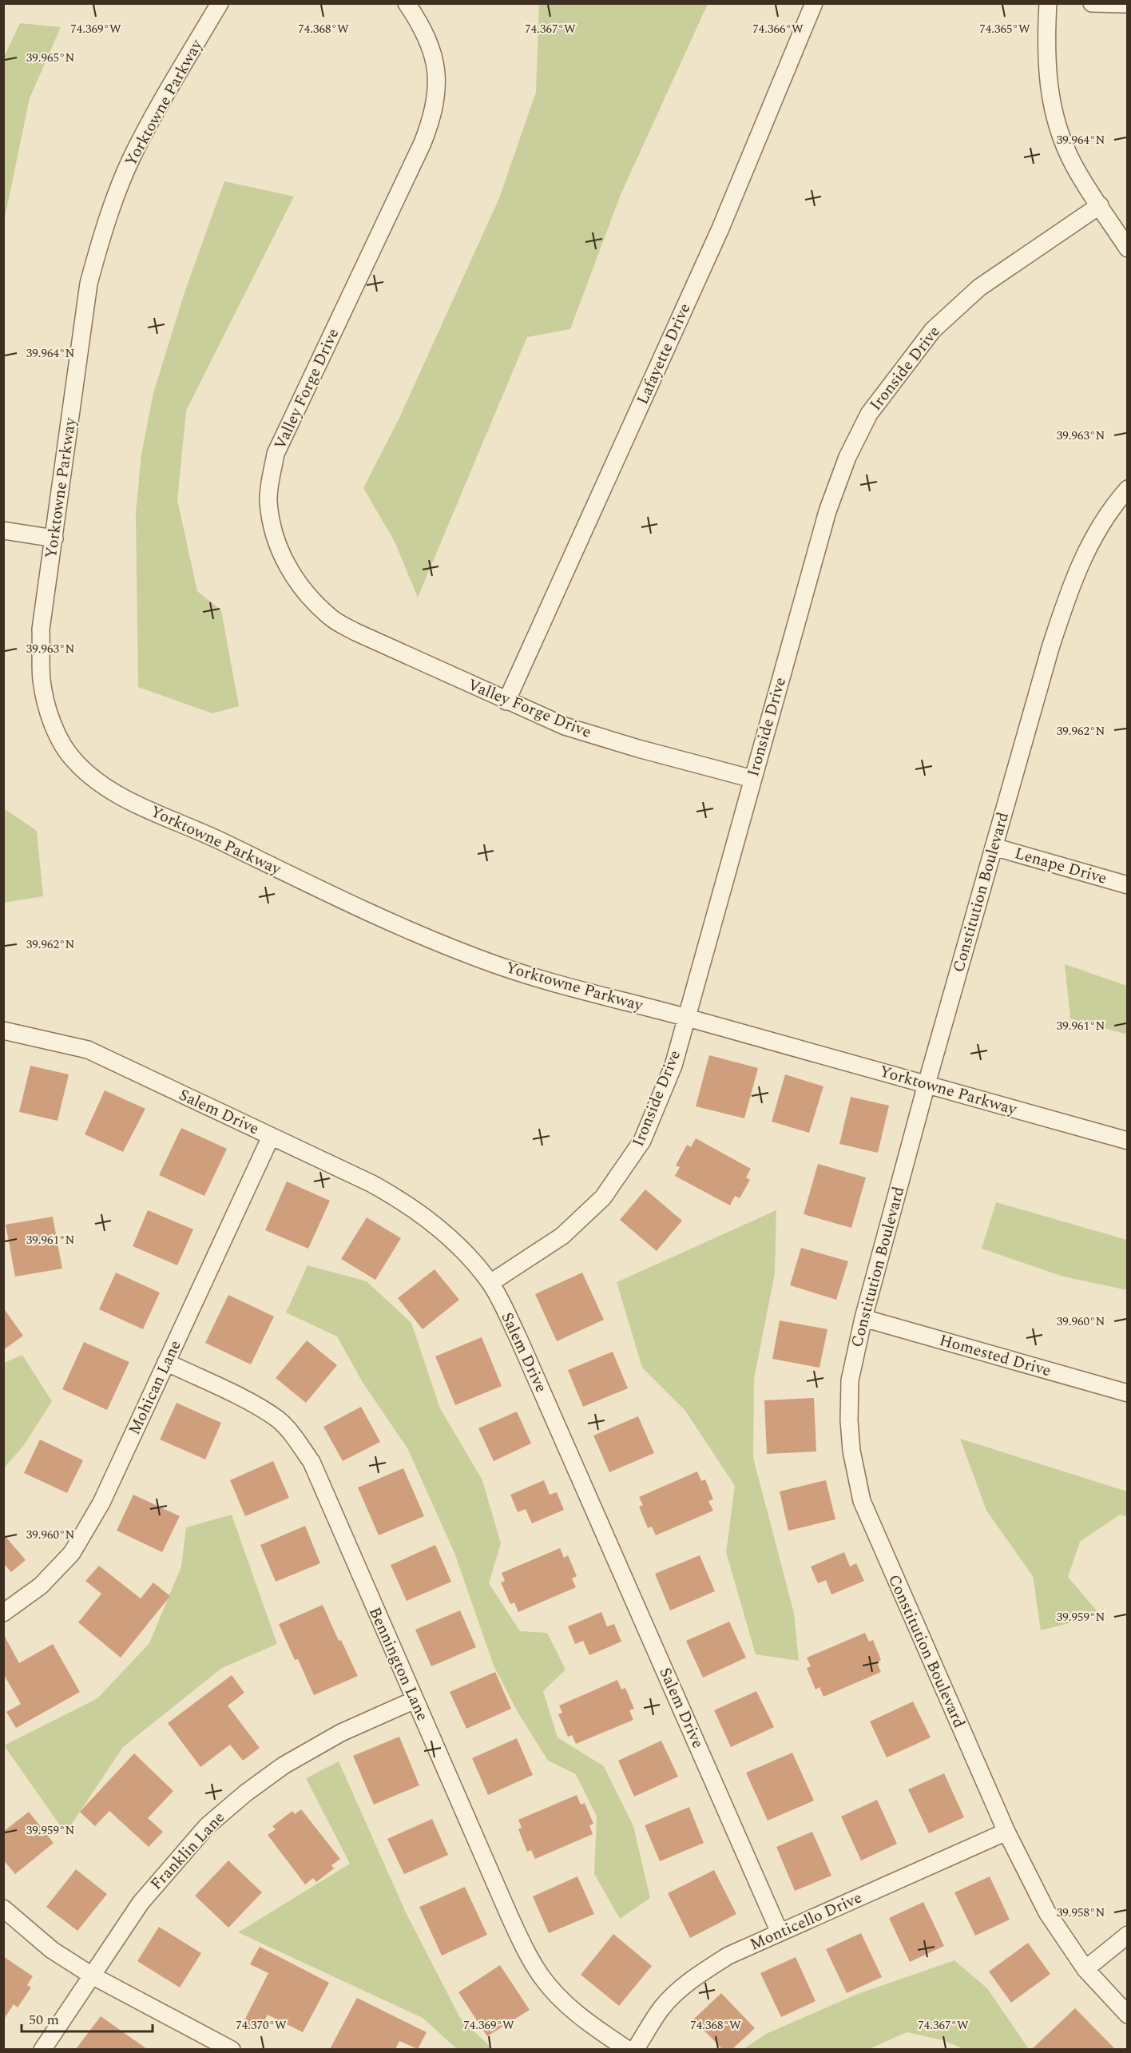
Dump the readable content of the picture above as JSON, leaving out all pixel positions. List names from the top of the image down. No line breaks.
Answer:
{"streets":{"street":["Yorktowne Parkway","Lafayette Drive","Ironside Drive","Valley Forge Drive","Lenape Drive","Constitution Boulevard","Salem Drive","Homested Drive","Mohican Lane","Bennington Lane","Franklin Lane","Monticello Drive"]},"crossings":[["Yorktowne Parkway","Ironside Drive"],["Yorktowne Parkway","Constitution Boulevard"],["Lafayette Drive","Valley Forge Drive"],["Ironside Drive","Valley Forge Drive"],["Ironside Drive","Salem Drive"],["Lenape Drive","Constitution Boulevard"],["Constitution Boulevard","Homested Drive"],["Constitution Boulevard","Monticello Drive"],["Salem Drive","Mohican Lane"],["Salem Drive","Monticello Drive"],["Mohican Lane","Bennington Lane"],["Bennington Lane","Franklin Lane"]],"scale_bar":"50 m","coordinates":["74.369°W","74.368°W","74.367°W","74.366°W","74.365°W","39.965°N","39.964°N","39.963°N","39.962°N","39.961°N","39.960°N","39.959°N","39.958°N","74.370°W"]}
